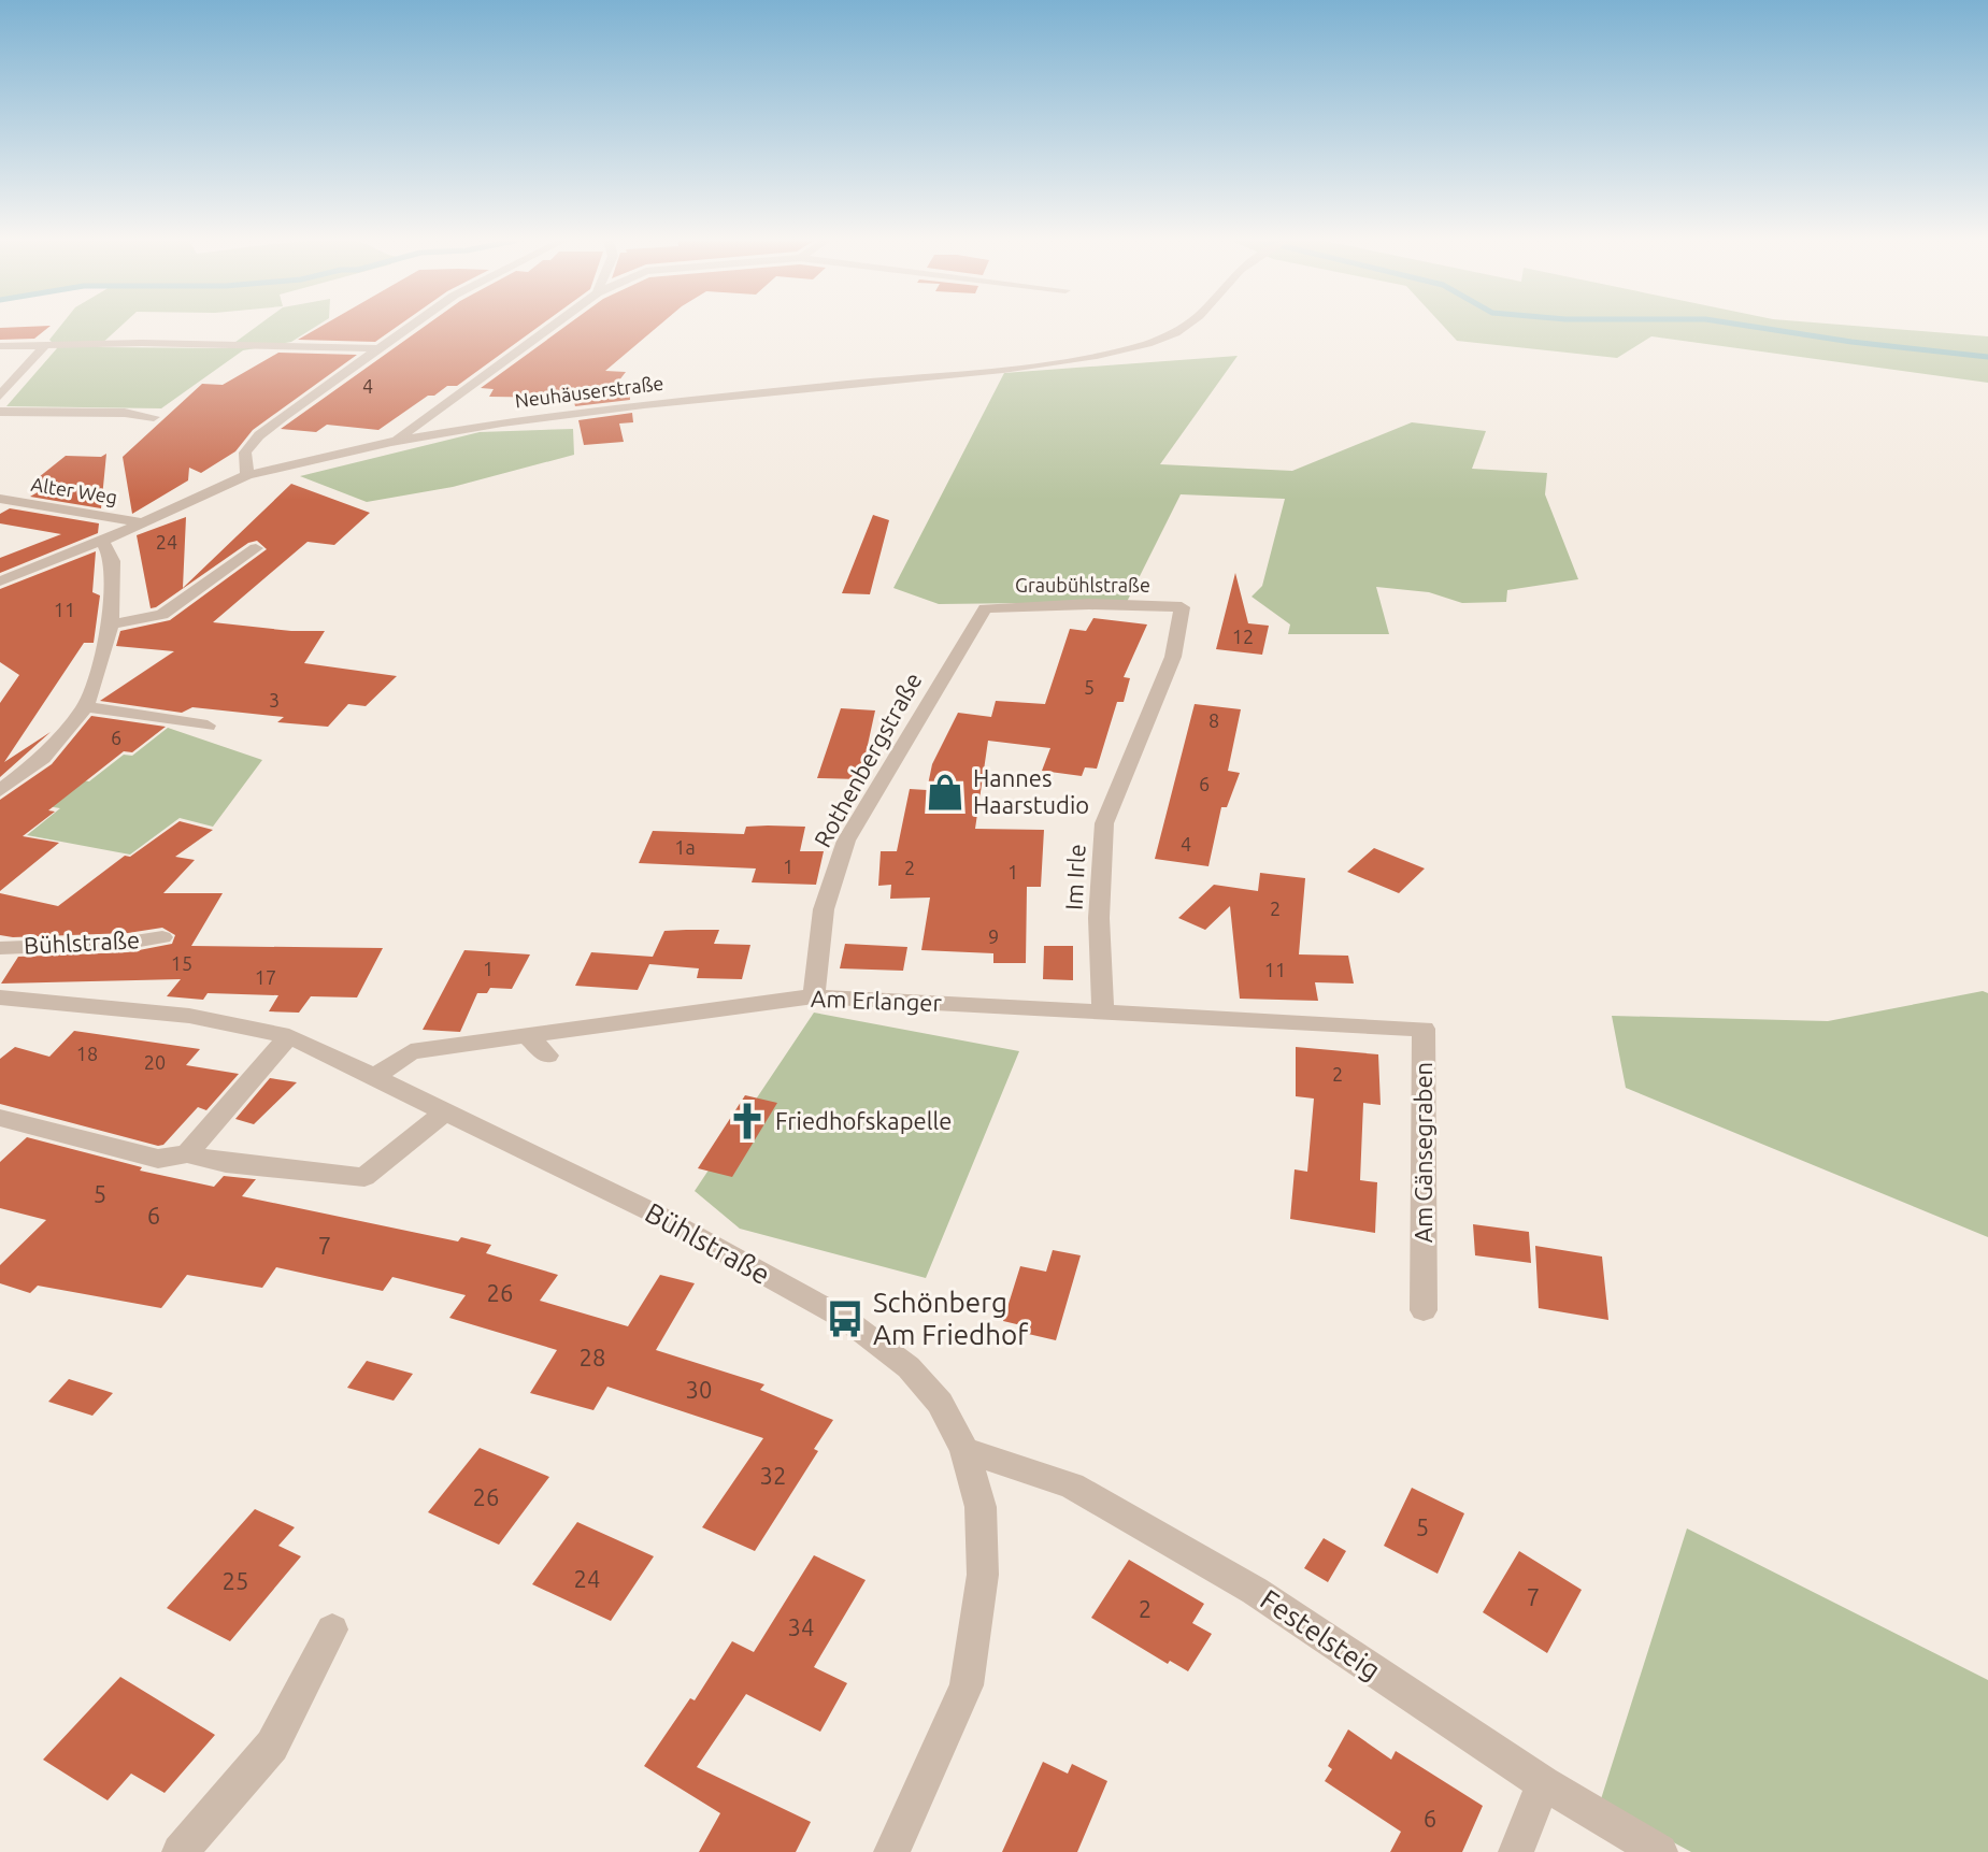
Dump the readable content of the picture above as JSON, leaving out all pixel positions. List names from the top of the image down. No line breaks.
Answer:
{"streets":{"street":["Neuhäuserstraße","Alter Weg","Graubühlstraße","Rothenbergstraße","Im Irle","Bühlstraße","Am Erlanger","Am Gänsegraben","Festelsteig"]},"crossings":[["Neuhäuserstraße","Alter Weg"],["Graubühlstraße","Rothenbergstraße"],["Graubühlstraße","Im Irle"],["Rothenbergstraße","Am Erlanger"],["Im Irle","Am Erlanger"],["Bühlstraße","Am Erlanger"],["Bühlstraße","Festelsteig"],["Am Erlanger","Am Gänsegraben"]],"places":{"shop":["Hannes Haarstudio"],"church":["Friedhofskapelle"],"bus stop":["Schönberg Am Friedhof"]},"house_numbers":["4","24","11","12","5","3","8","6","6","4","1a","1","2","1","2","9","15","1","11","17","18","20","2","5","6","7","26","28","30","32","26","5","24","25","7","2","34","6"]}
